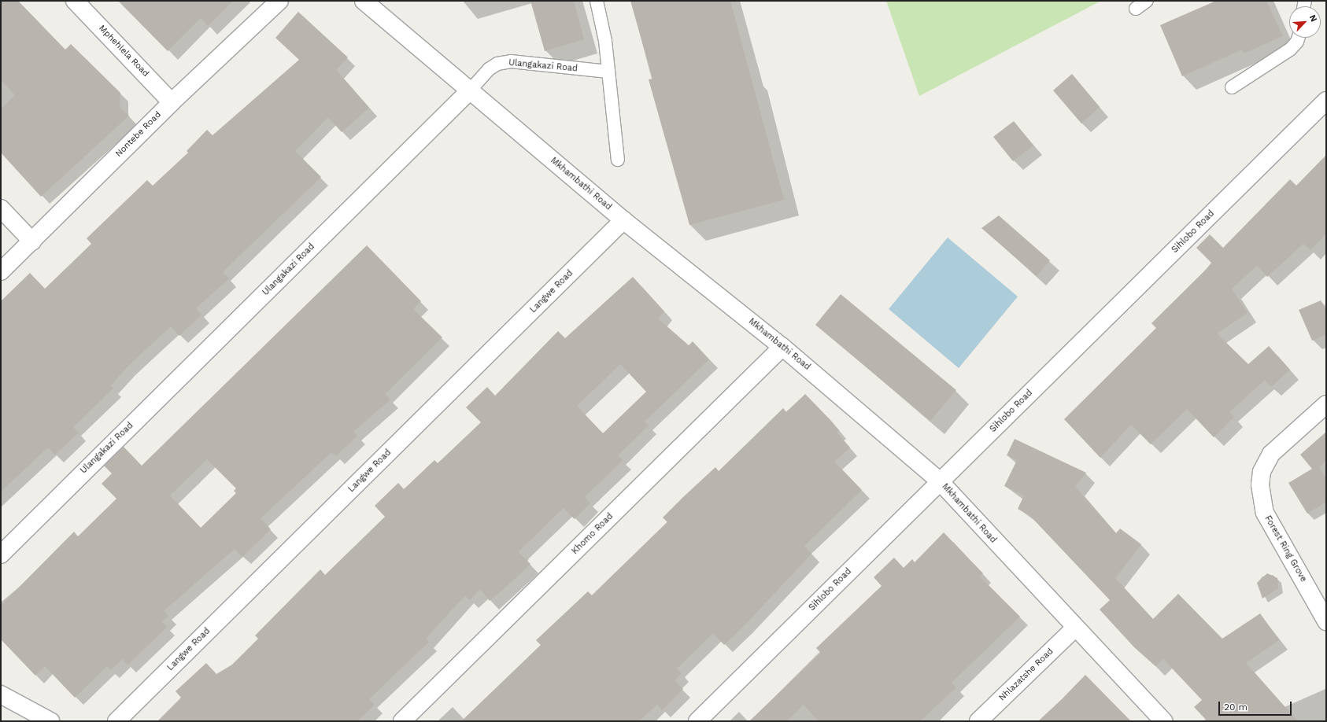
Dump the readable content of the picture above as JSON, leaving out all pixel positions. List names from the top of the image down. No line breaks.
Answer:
{"streets":{"street":["Mphehlela Road","Ulangakazi Road","Nontebe Road","Mkhambathi Road","Sihlobo Road","Langwe Road","Khomo Road","Forest Ring Grove","Nhlazatshe Road"]},"crossings":[["Mphehlela Road","Nontebe Road"],["Ulangakazi Road","Mkhambathi Road"],["Mkhambathi Road","Sihlobo Road"],["Mkhambathi Road","Langwe Road"],["Mkhambathi Road","Khomo Road"],["Mkhambathi Road","Nhlazatshe Road"]],"scale_bar":"20 m","north":"top right"}
